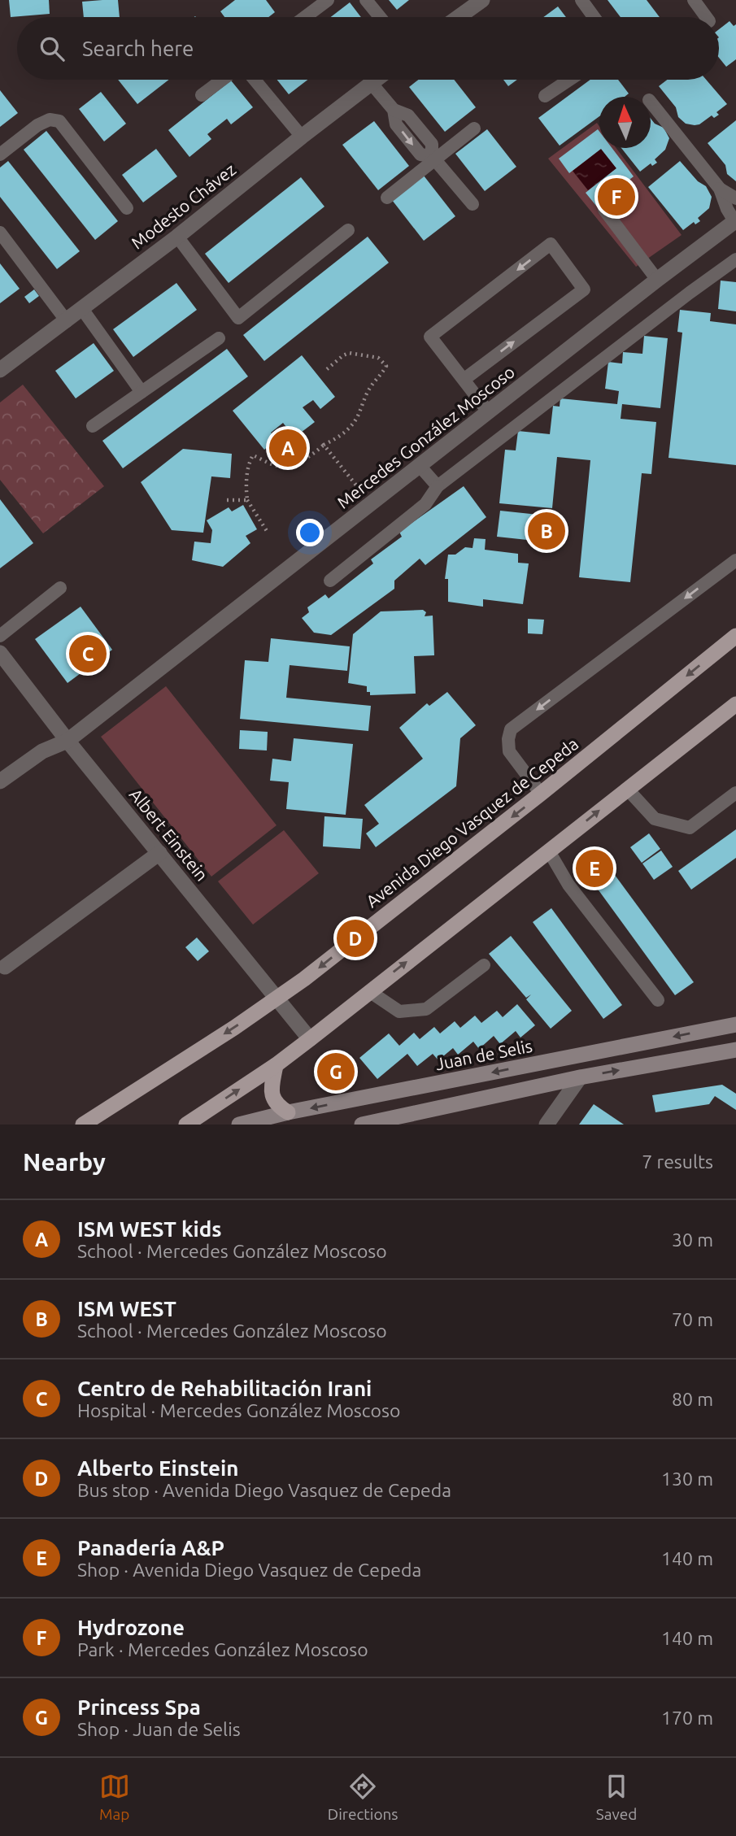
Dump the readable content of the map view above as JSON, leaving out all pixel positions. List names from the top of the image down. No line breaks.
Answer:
{"streets":{"main road":["Avenida Diego Vasquez de Cepeda","Juan de Selis"],"street":["Modesto Chávez","Mercedes González Moscoso","Albert Einstein"]},"crossings":[["Mercedes González Moscoso","Albert Einstein"],["Avenida Diego Vasquez de Cepeda","Albert Einstein"]],"north":"top","page":{"search":"Search here","pins":["F","A","B","C","E","D","G"],"heading":["Nearby","7 results"],"list":[{"mark":"A","name":"ISM WEST kids","note":"School · Mercedes González Moscoso","value":"30 m"},{"mark":"B","name":"ISM WEST","note":"School · Mercedes González Moscoso","value":"70 m"},{"mark":"C","name":"Centro de Rehabilitación Irani","note":"Hospital · Mercedes González Moscoso","value":"80 m"},{"mark":"D","name":"Alberto Einstein","note":"Bus stop · Avenida Diego Vasquez de Cepeda","value":"130 m"},{"mark":"E","name":"Panadería A&P","note":"Shop · Avenida Diego Vasquez de Cepeda","value":"140 m"},{"mark":"F","name":"Hydrozone","note":"Park · Mercedes González Moscoso","value":"140 m"},{"mark":"G","name":"Princess Spa","note":"Shop · Juan de Selis","value":"170 m"}],"nav":["Map","Directions","Saved"]}}
